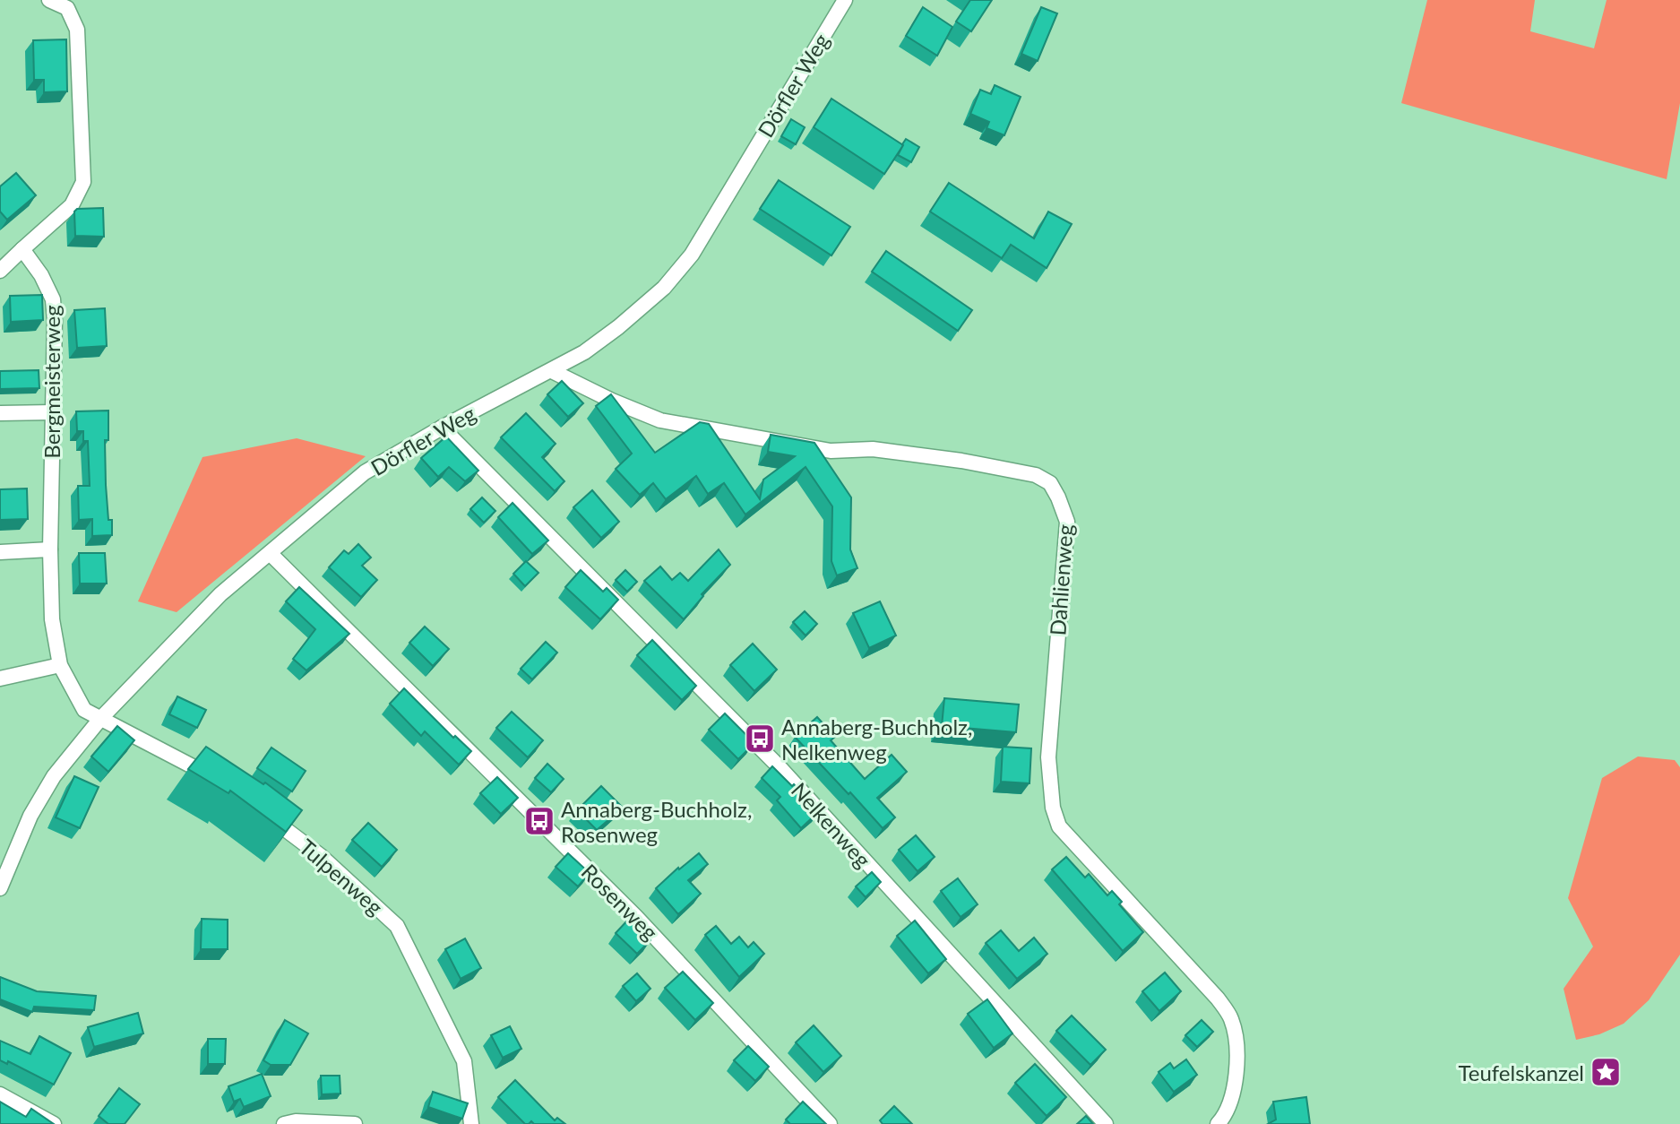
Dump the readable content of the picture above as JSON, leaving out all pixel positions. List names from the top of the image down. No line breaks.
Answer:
{"streets":{"street":["Dörfler Weg","Bergmeisterweg","Dahlienweg","Nelkenweg","Tulpenweg","Rosenweg"]},"crossings":[["Dörfler Weg","Bergmeisterweg"],["Dörfler Weg","Dahlienweg"],["Dörfler Weg","Nelkenweg"],["Dörfler Weg","Rosenweg"]],"places":{"bus stop":["Annaberg-Buchholz, Nelkenweg","Annaberg-Buchholz, Rosenweg"],"place":["Teufelskanzel"]}}
